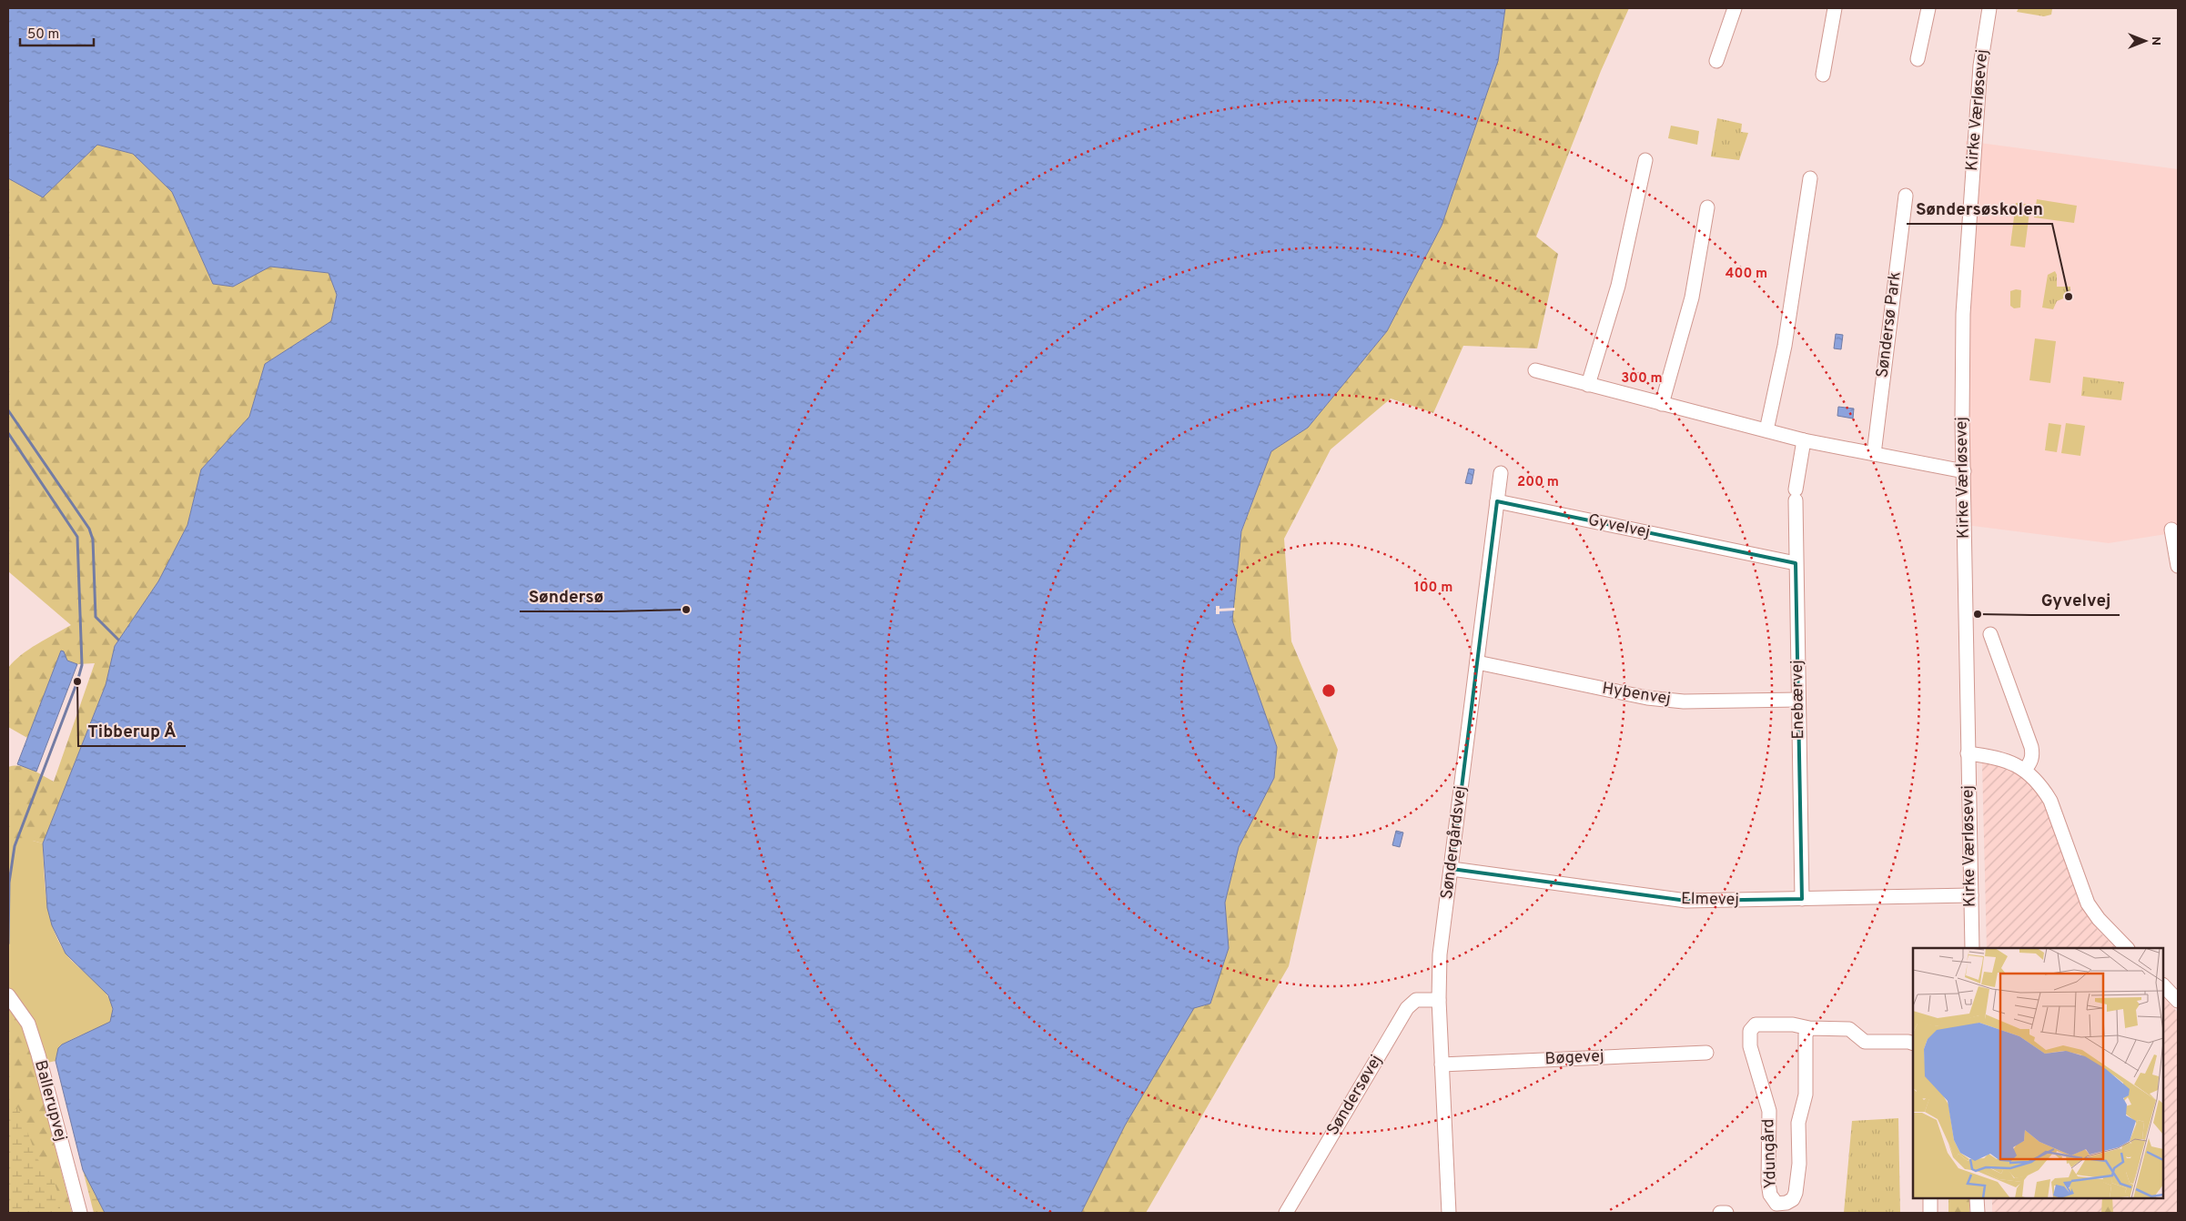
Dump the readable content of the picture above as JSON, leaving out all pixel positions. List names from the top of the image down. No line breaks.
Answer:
{"streets":{"street":["Kirke Værløsevej","Søndersø Park","Gyvelvej","Hybenvej","Enebærvej","Søndergårdsvej","Elmevej","Bøgevej","Søndersøvej","Ballerupvej","Ydungård"]},"crossings":[["Kirke Værløsevej","Elmevej"],["Gyvelvej","Enebærvej"],["Gyvelvej","Søndergårdsvej"],["Hybenvej","Enebærvej"],["Hybenvej","Søndergårdsvej"],["Enebærvej","Elmevej"],["Søndergårdsvej","Elmevej"],["Søndergårdsvej","Bøgevej"],["Søndergårdsvej","Søndersøvej"]],"places":["Søndersøskolen","Søndersø","Gyvelvej","Tibberup Å"],"scale_bar":"50 m","north":"right","rings":["400 m","300 m","200 m","100 m"]}
